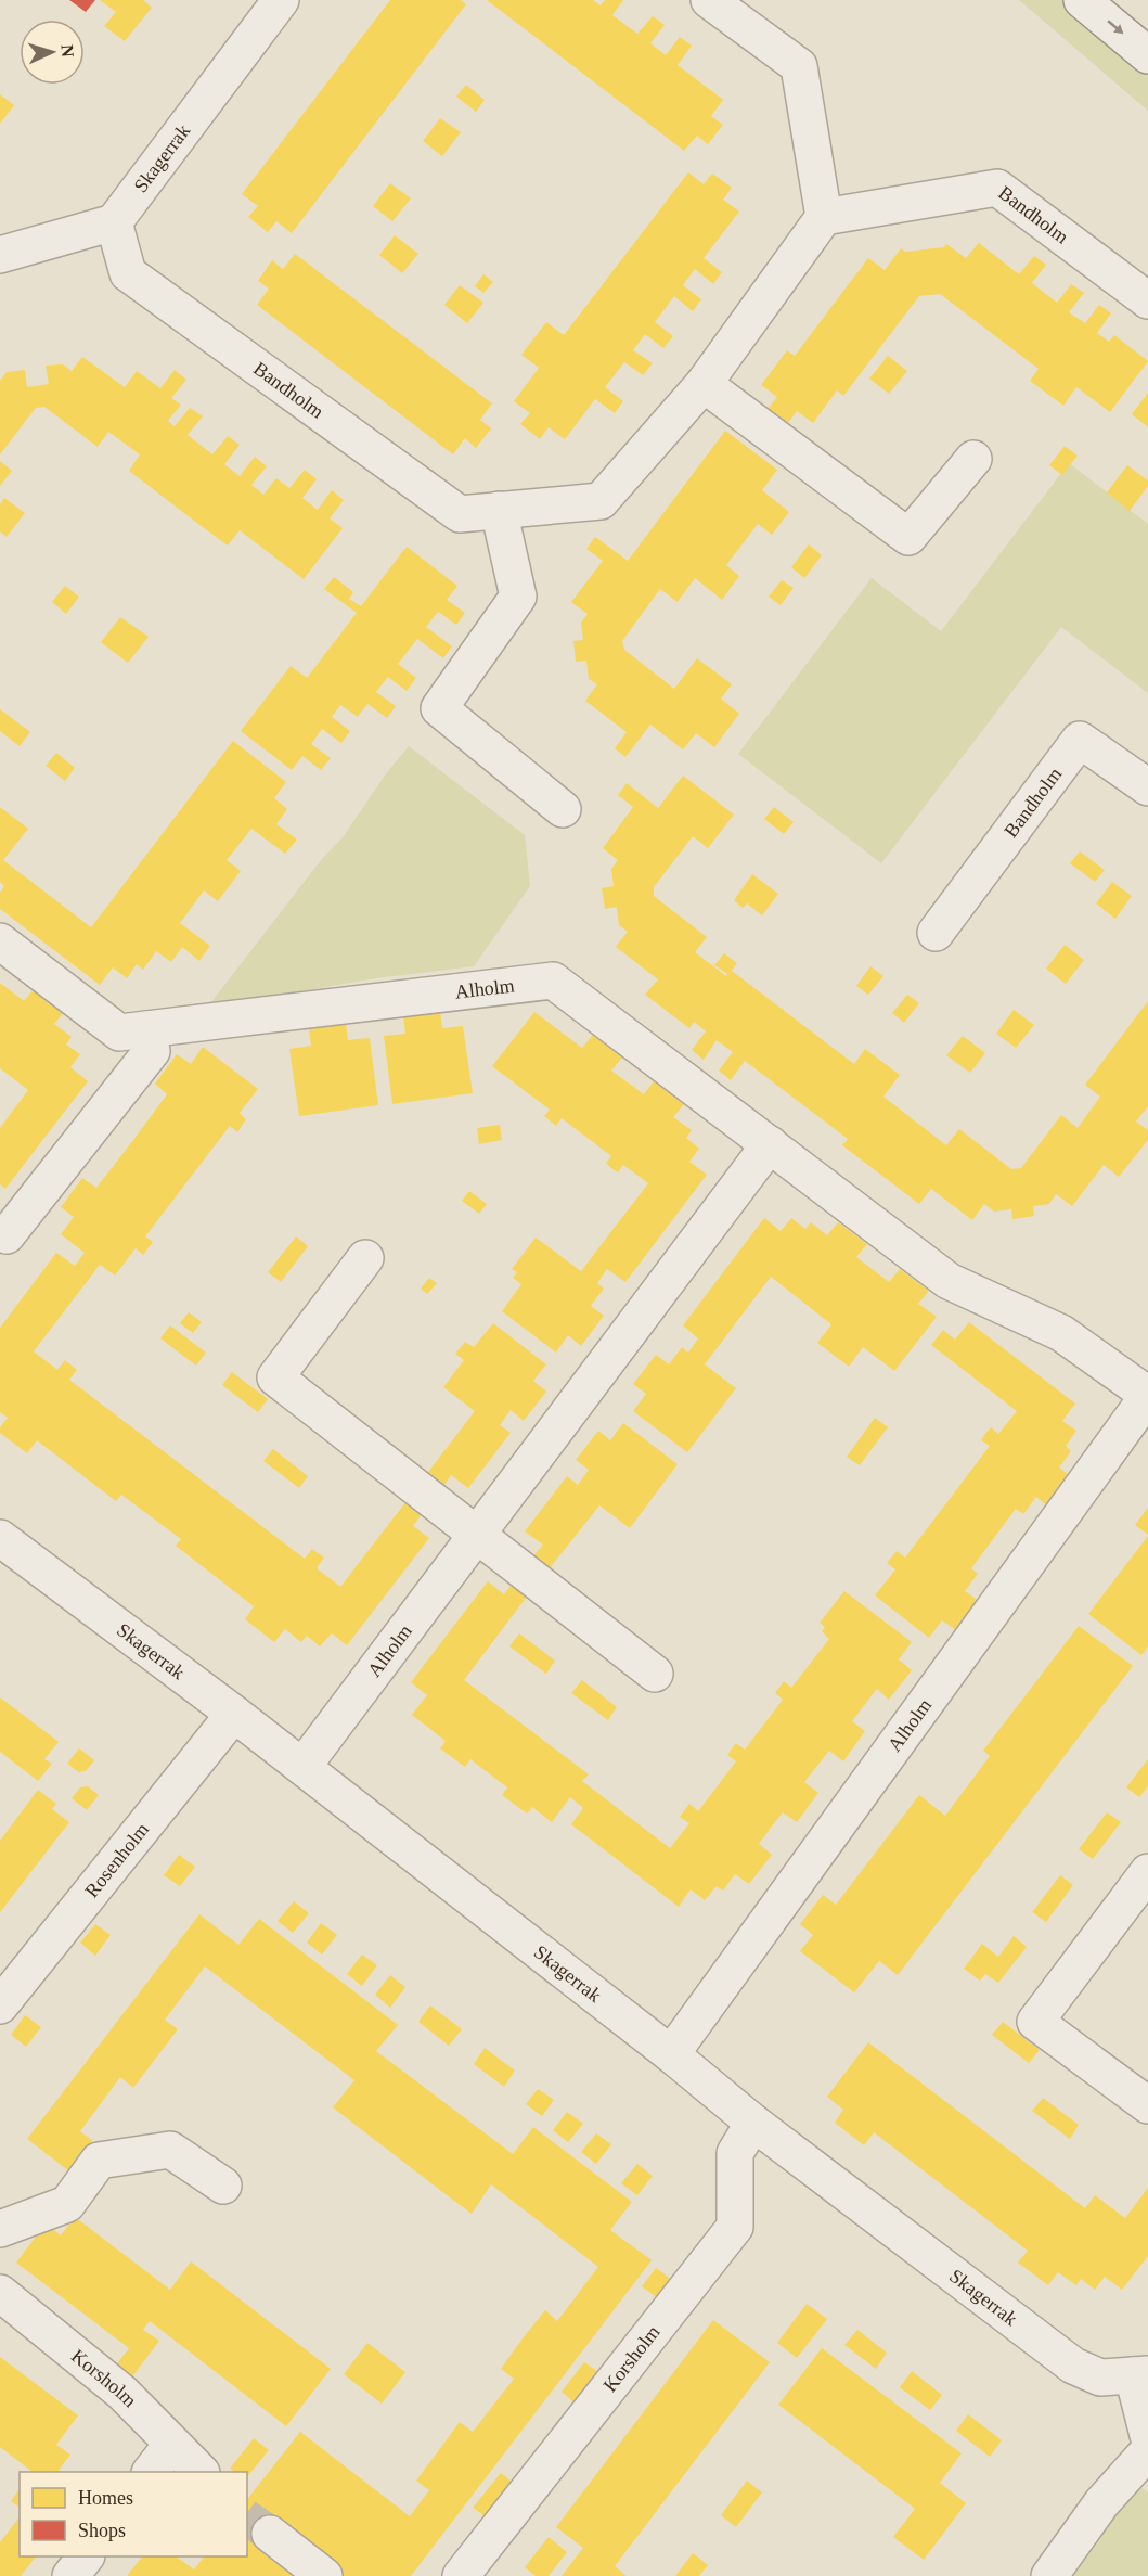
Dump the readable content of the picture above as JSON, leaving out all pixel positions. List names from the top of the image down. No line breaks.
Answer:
{"streets":{"street":["Skagerrak","Bandholm","Alholm","Rosenholm","Korsholm"]},"crossings":[["Skagerrak","Bandholm"],["Skagerrak","Alholm"],["Skagerrak","Rosenholm"],["Skagerrak","Korsholm"]],"legend":["Homes","Shops"],"north":"right"}
